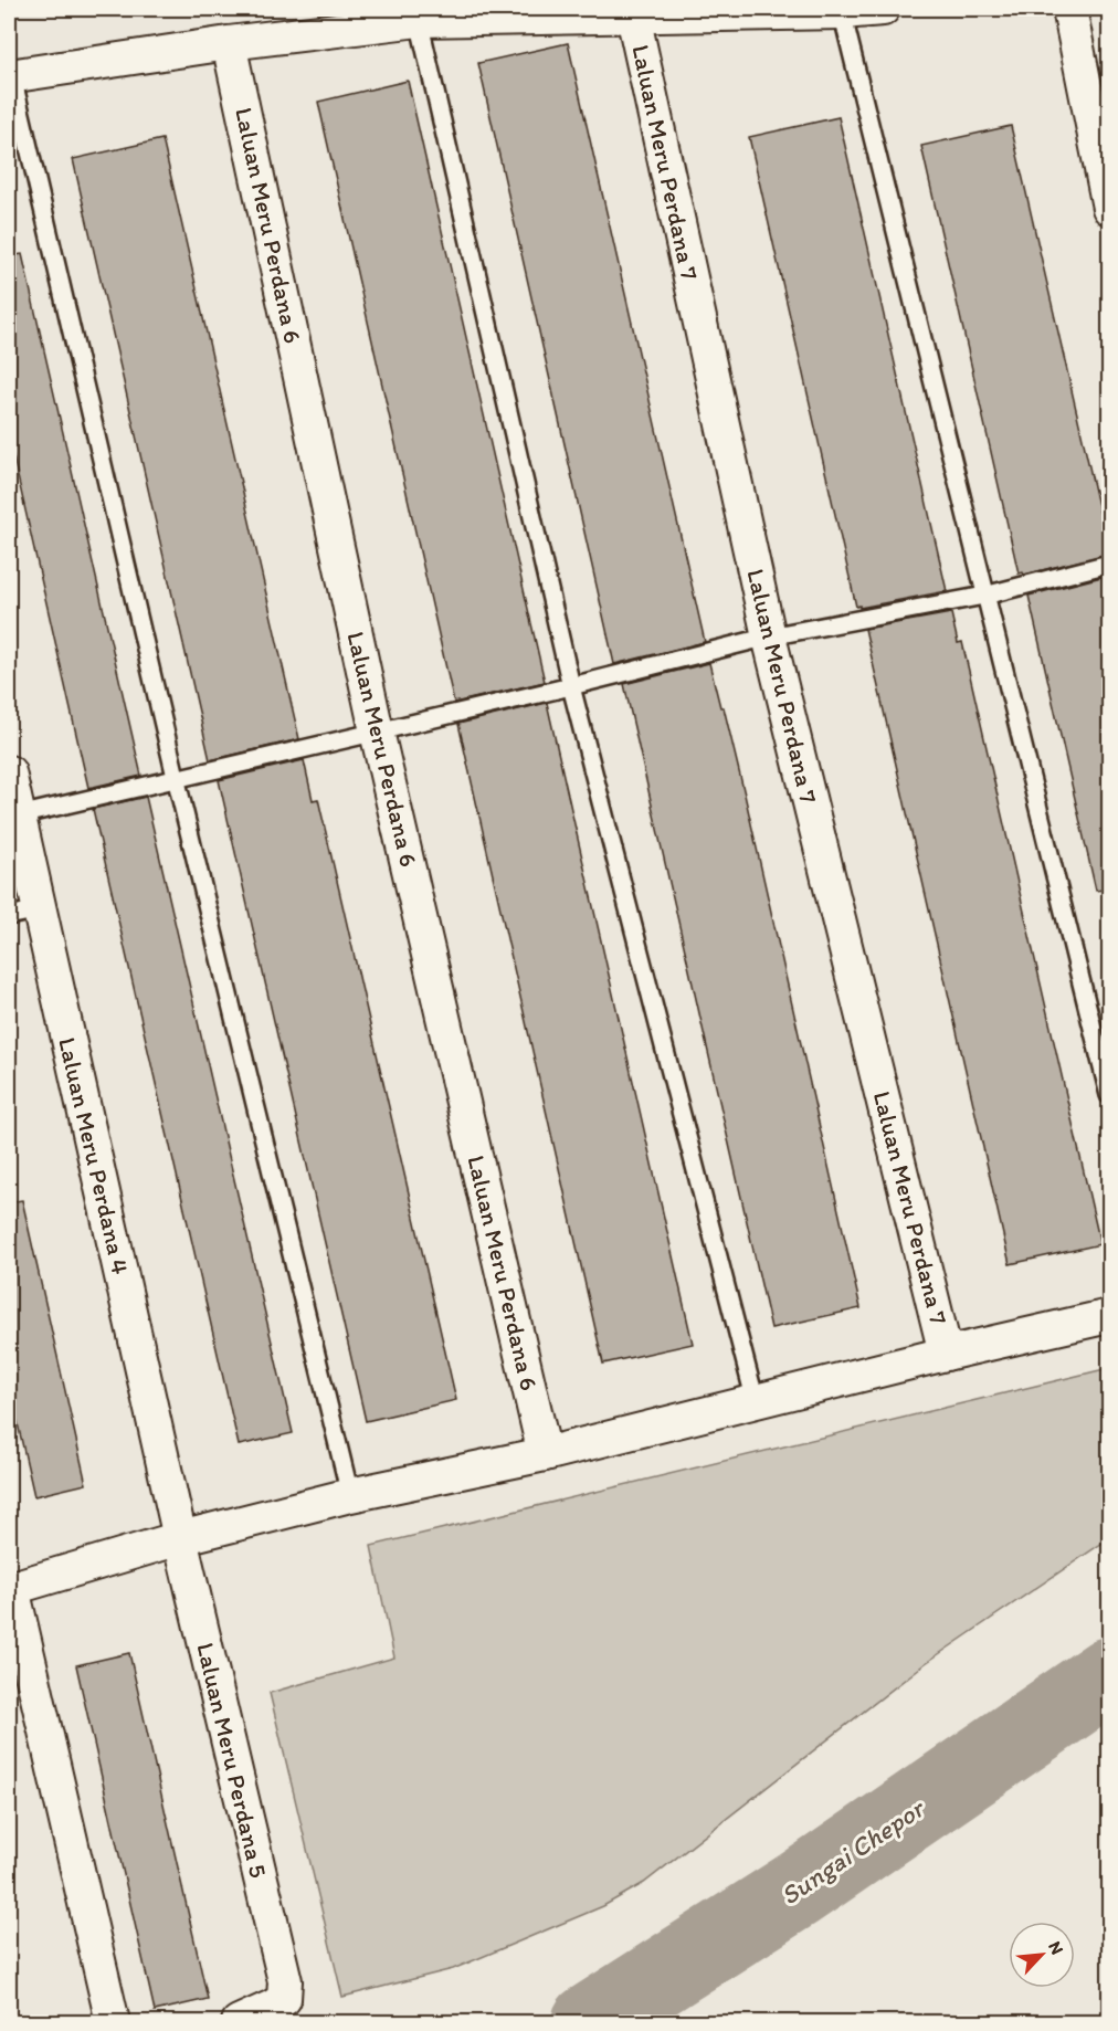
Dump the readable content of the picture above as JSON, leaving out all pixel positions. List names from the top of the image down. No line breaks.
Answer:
{"streets":{"street":["Laluan Meru Perdana 7","Laluan Meru Perdana 6","Laluan Meru Perdana 4","Laluan Meru Perdana 5"]},"crossings":[["Laluan Meru Perdana 4","Laluan Meru Perdana 5"]],"water":["Sungai Chepor"],"north":"top right"}
